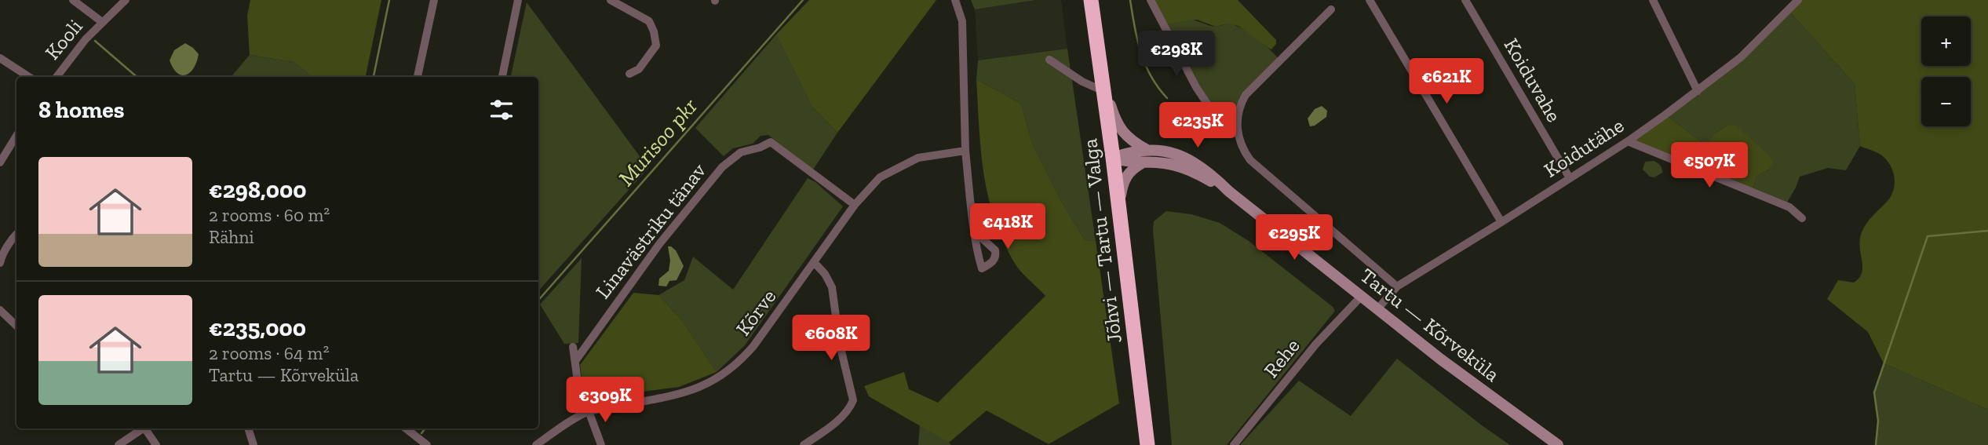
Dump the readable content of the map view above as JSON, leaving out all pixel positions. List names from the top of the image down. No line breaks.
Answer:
{"streets":{"highway":["Jõhvi — Tartu — Valga"],"main road":["Tartu — Kõrveküla"],"street":["Kooli","Koiduvahe","Koidutähe","Linavästriku tänav","Kõrve","Rehe"]},"crossings":[["Koiduvahe","Koidutähe"],["Koidutähe","Tartu — Kõrveküla"],["Linavästriku tänav","Kõrve"],["Jõhvi — Tartu — Valga","Tartu — Kõrveküla"],["Tartu — Kõrveküla","Rehe"]],"water":["Murisoo pkr"],"page":{"map_buttons":["+","−"],"price":["€298K","€621K","€235K","€507K","€418K","€295K","€608K","€309K"],"heading":"8 homes","list":[{"name":"€298,000","note":"2 rooms · 60 m² · Rähni"},{"name":"€235,000","note":"2 rooms · 64 m² · Tartu — Kõrveküla"}]}}
